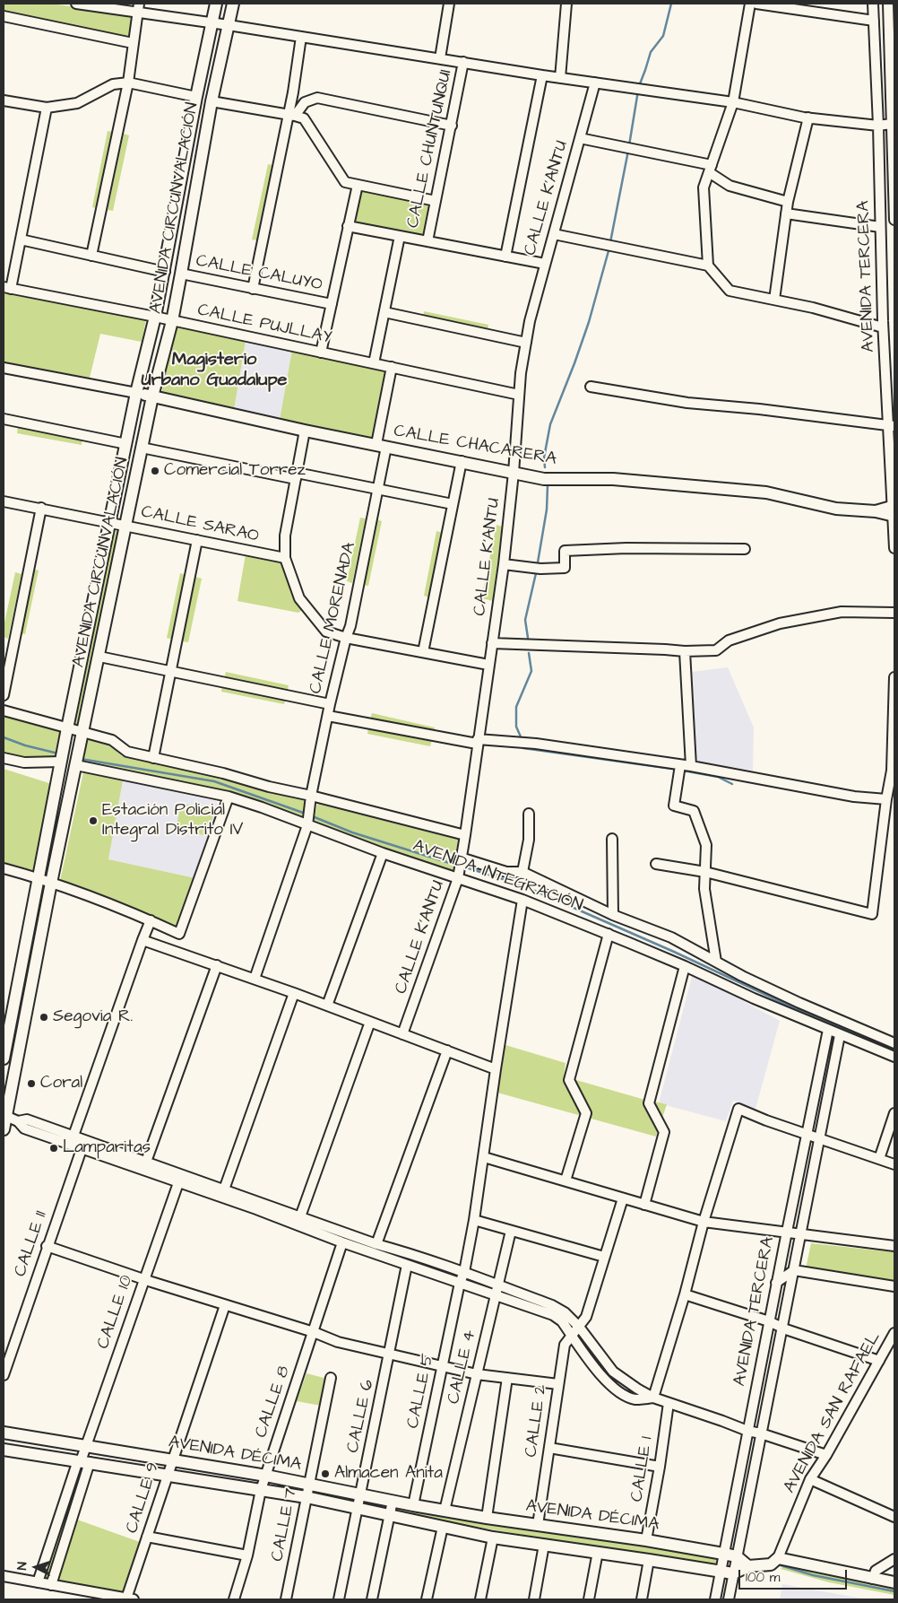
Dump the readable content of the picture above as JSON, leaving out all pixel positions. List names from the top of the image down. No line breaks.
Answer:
{"streets":{"main road":["AVENIDA CIRCUNVALACIÓN","CALLE CHACARERA","AVENIDA DÉCIMA"],"street":["CALLE CHUNTUNQUI","CALLE K'ANTU","CALLE CALUYO","AVENIDA TERCERA","CALLE PUJLLAY","CALLE SARAO","CALLE MORENADA","AVENIDA INTEGRACIÓN","CALLE 11","CALLE 10","CALLE 4","CALLE 5","CALLE 8","AVENIDA SAN RAFAEL","CALLE 6","CALLE 2","CALLE 1","CALLE 9","CALLE 7"]},"crossings":[["CALLE K'ANTU","CALLE PUJLLAY"],["CALLE K'ANTU","CALLE CHACARERA"],["CALLE K'ANTU","AVENIDA INTEGRACIÓN"],["AVENIDA CIRCUNVALACIÓN","CALLE CALUYO"],["AVENIDA CIRCUNVALACIÓN","CALLE PUJLLAY"],["AVENIDA CIRCUNVALACIÓN","CALLE CHACARERA"],["AVENIDA CIRCUNVALACIÓN","CALLE SARAO"],["AVENIDA CIRCUNVALACIÓN","AVENIDA INTEGRACIÓN"],["AVENIDA TERCERA","CALLE CHACARERA"],["AVENIDA TERCERA","AVENIDA INTEGRACIÓN"],["AVENIDA TERCERA","AVENIDA DÉCIMA"],["CALLE PUJLLAY","CALLE MORENADA"],["CALLE CHACARERA","CALLE MORENADA"],["CALLE MORENADA","AVENIDA INTEGRACIÓN"],["AVENIDA INTEGRACIÓN","CALLE 5"],["CALLE 10","AVENIDA DÉCIMA"],["CALLE 4","AVENIDA DÉCIMA"],["CALLE 5","AVENIDA DÉCIMA"],["CALLE 8","AVENIDA DÉCIMA"],["CALLE 6","AVENIDA DÉCIMA"],["CALLE 2","AVENIDA DÉCIMA"],["AVENIDA DÉCIMA","CALLE 1"],["AVENIDA DÉCIMA","CALLE 9"],["AVENIDA DÉCIMA","CALLE 7"]],"districts":["Magisterio Urbano Guadalupe"],"places":["Comercial Torrez","Estación Policial Integral Distrito IV","Segovia R.","Coral","Lamparitas","Almacen Anita"],"scale_bar":"100 m","north":"left"}
